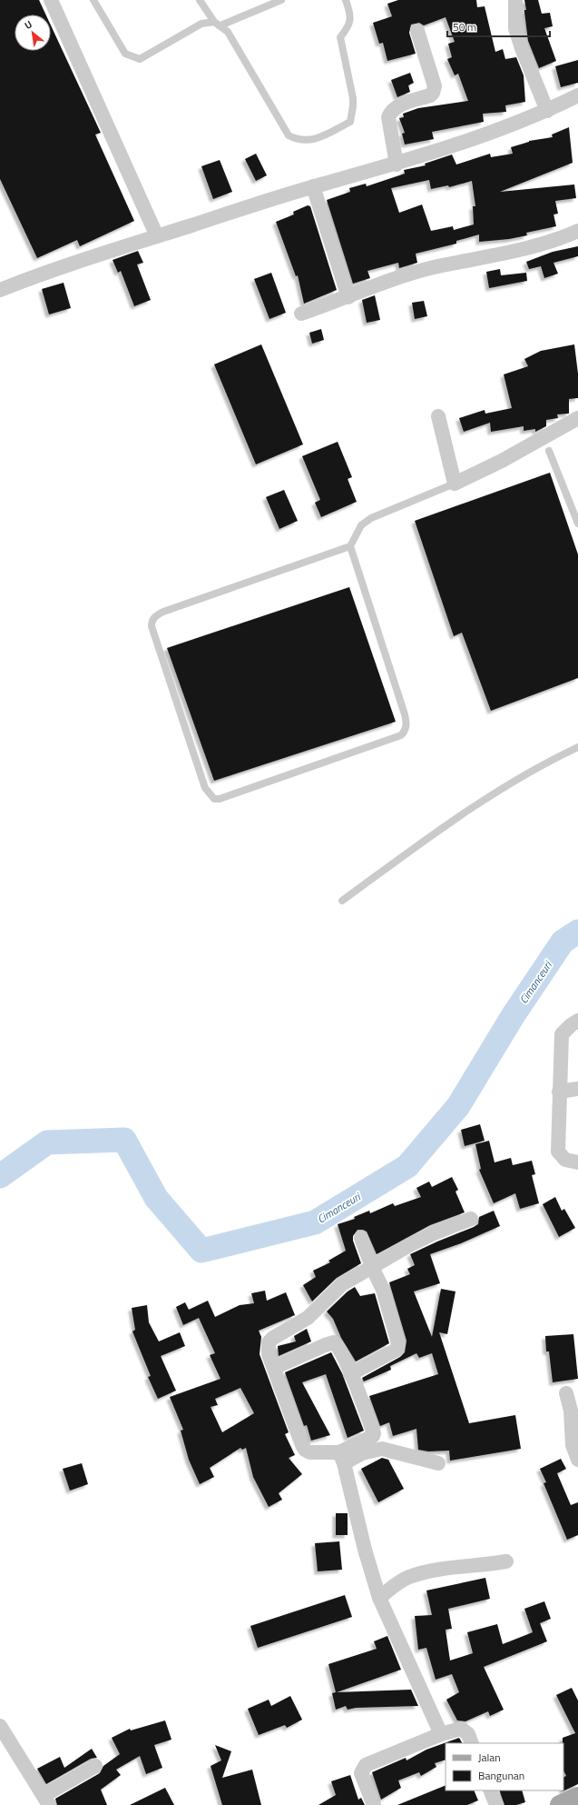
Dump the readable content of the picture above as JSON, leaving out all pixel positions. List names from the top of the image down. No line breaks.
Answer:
{"water":["Cimanceuri"],"legend":["Jalan","Bangunan"],"scale_bar":"50 m","north":"top left"}
